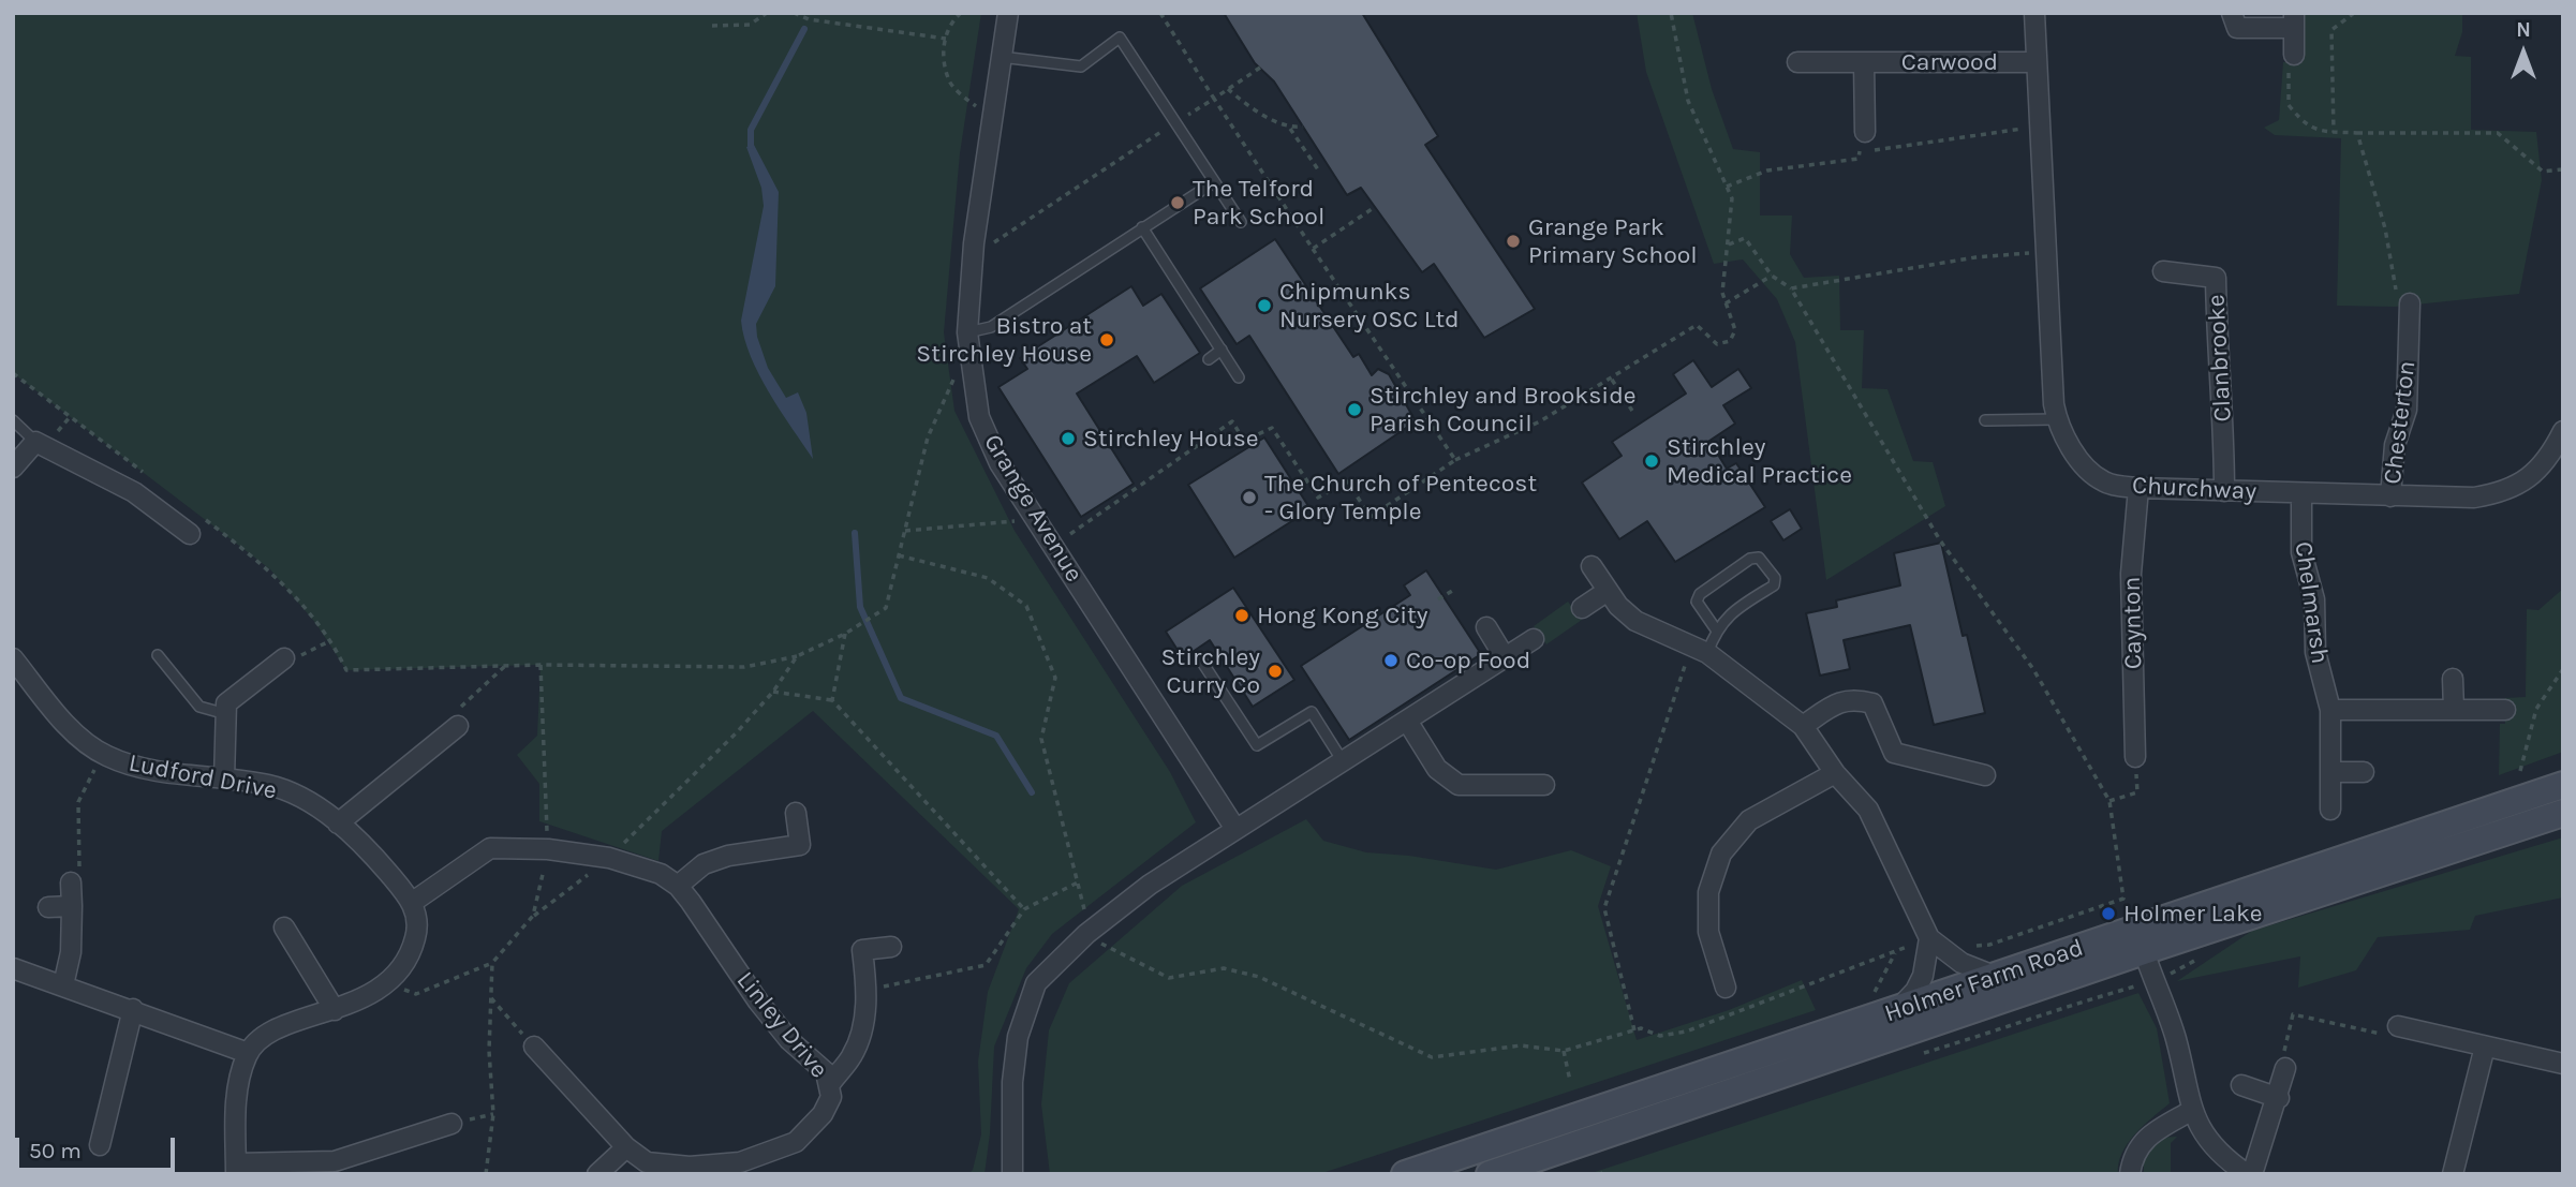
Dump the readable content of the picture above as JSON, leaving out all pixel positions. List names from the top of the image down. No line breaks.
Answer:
{"streets":{"street":["Carwood","Clanbrooke","Chesterton","Churchway","Grange Avenue","Chelmarsh","Caynton","Ludford Drive","Holmer Farm Road","Linley Drive"]},"crossings":[["Carwood","Churchway"],["Clanbrooke","Churchway"],["Chesterton","Churchway"],["Churchway","Chelmarsh"],["Churchway","Caynton"],["Ludford Drive","Linley Drive"]],"places":["The Telford Park School","Grange Park Primary School","Chipmunks Nursery OSC Ltd","Bistro at Stirchley House","Stirchley and Brookside Parish Council","Stirchley House","Stirchley Medical Practice","The Church of Pentecost - Glory Temple","Hong Kong City","Co-op Food","Stirchley Curry Co","Holmer Lake"],"scale_bar":"50 m","north":"top"}
